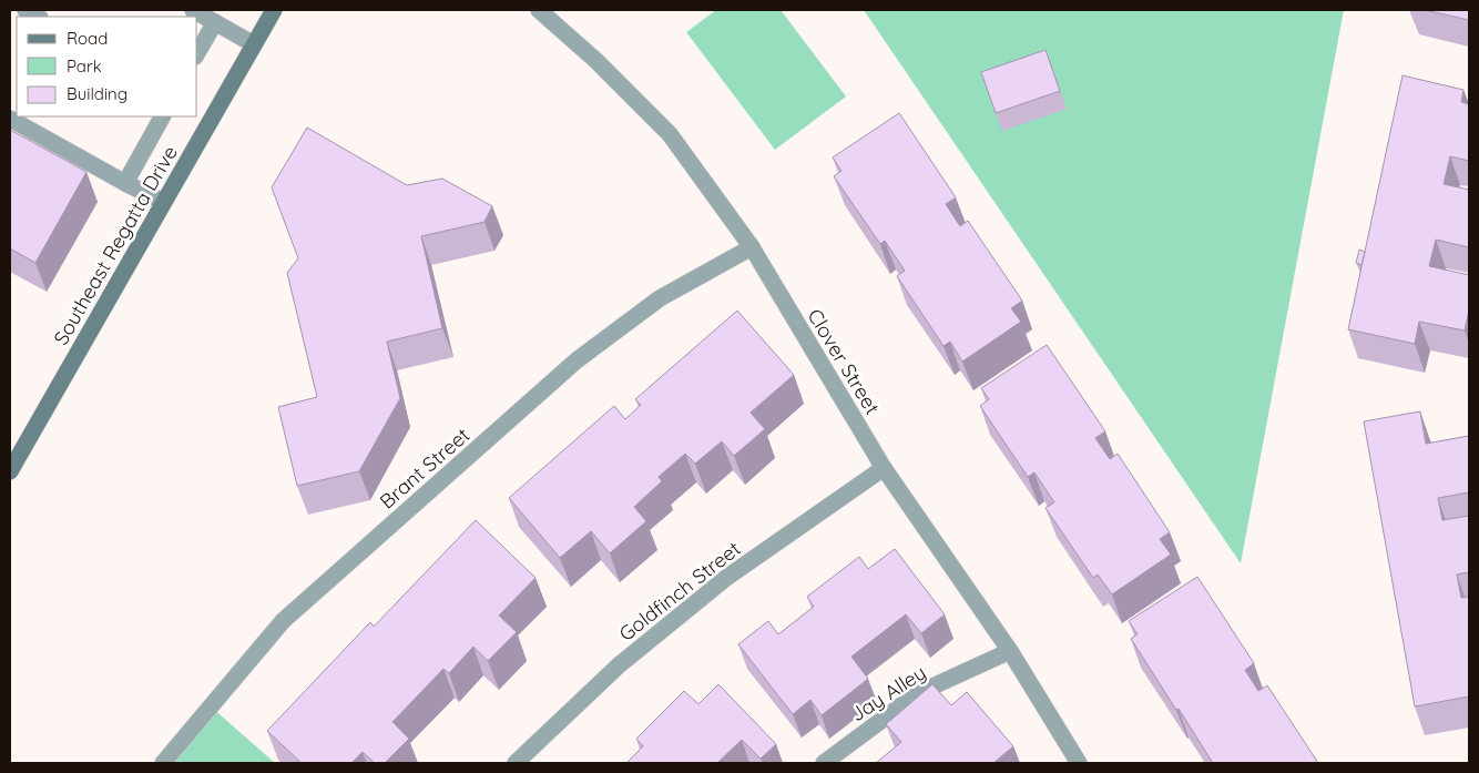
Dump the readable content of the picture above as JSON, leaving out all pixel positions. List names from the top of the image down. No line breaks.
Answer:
{"streets":{"main road":["Southeast Regatta Drive"],"street":["Clover Street","Brant Street","Goldfinch Street","Jay Alley"]},"crossings":[["Clover Street","Brant Street"],["Clover Street","Goldfinch Street"],["Clover Street","Jay Alley"]],"legend":["Road","Park","Building"]}
